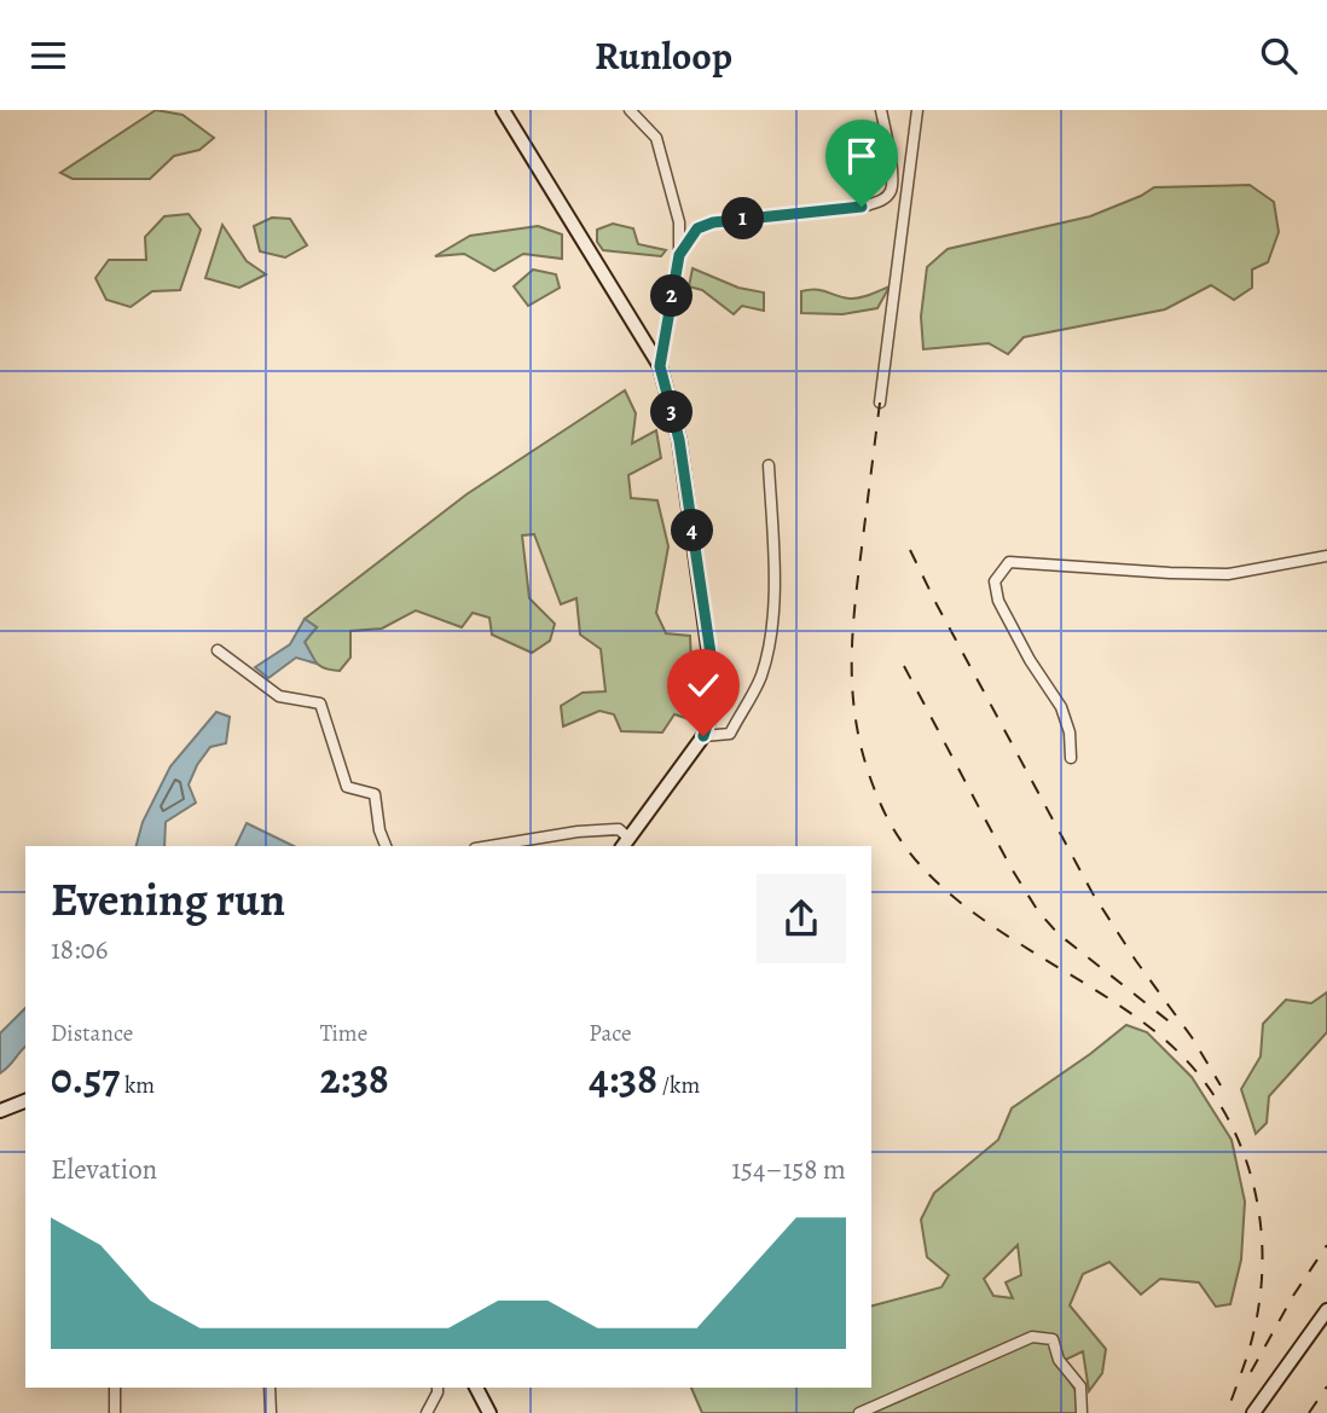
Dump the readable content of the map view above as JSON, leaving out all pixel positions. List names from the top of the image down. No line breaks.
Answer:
{"page":{"header":"Runloop","pins":["1","2","3","4"],"heading":["Evening run","18:06"],"stats":[["Distance","0.57 km"],["Time","2:38"],["Pace","4:38 /km"]],"chart":["Elevation","154–158 m"]}}
